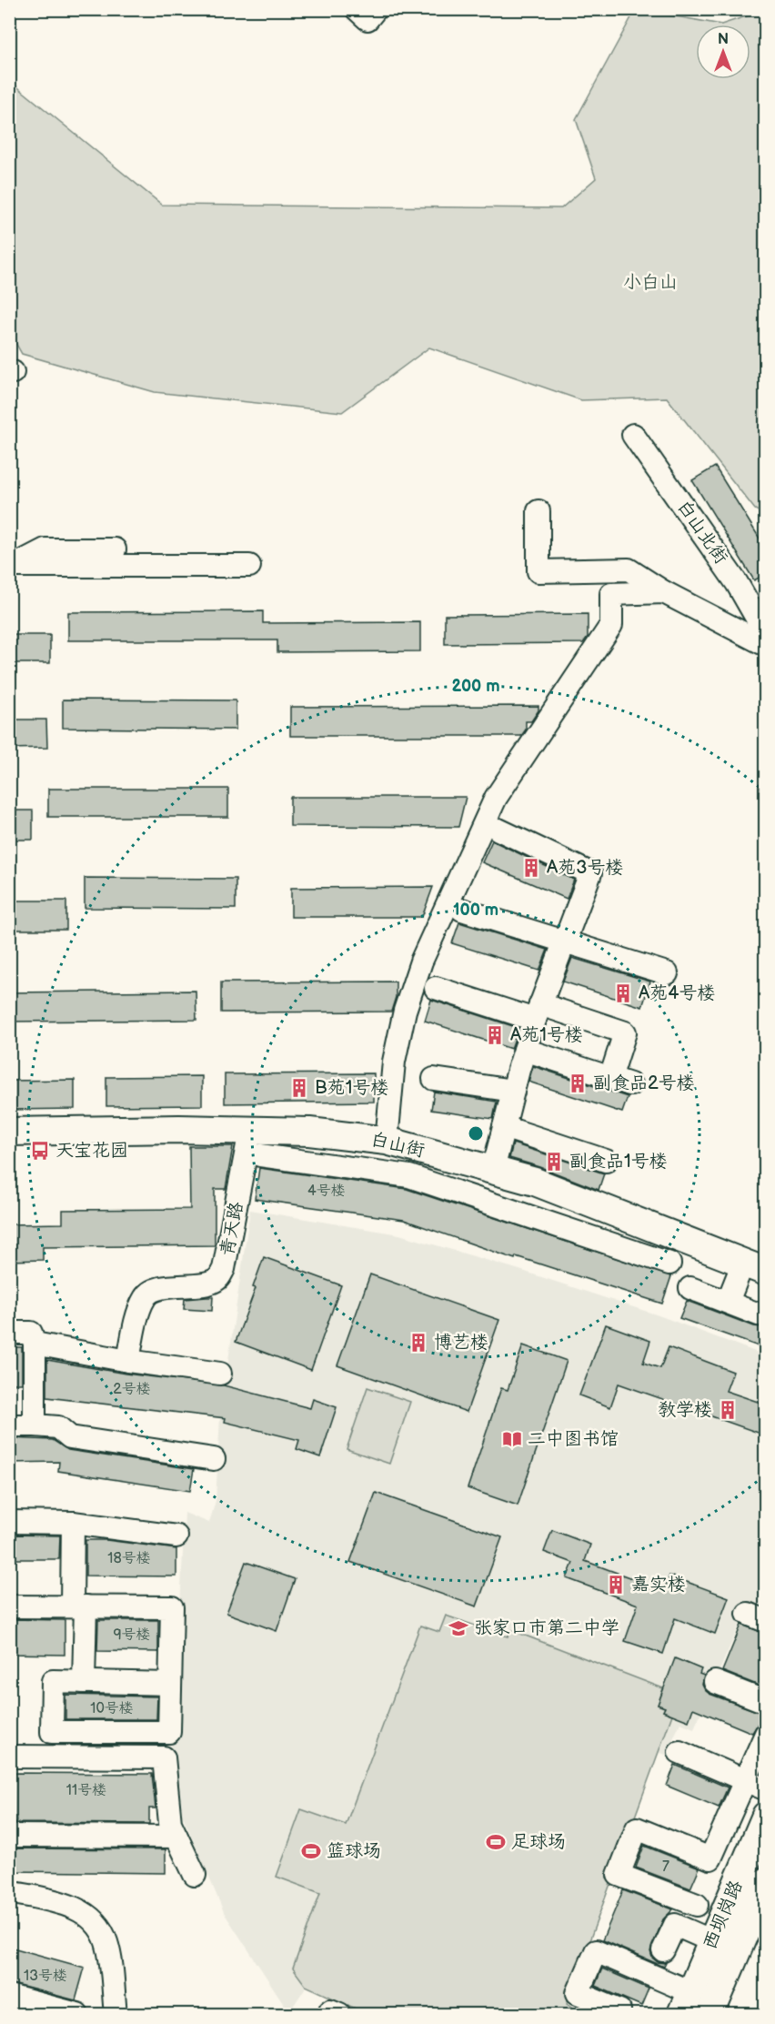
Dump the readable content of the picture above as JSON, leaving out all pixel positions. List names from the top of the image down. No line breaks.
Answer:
{"streets":{"main road":["白山街","西坝岗路"],"street":["白山北街","青天路"]},"crossings":[["白山街","青天路"]],"parks":["小白山"],"places":{"building":["A苑3号楼","A苑4号楼","A苑1号楼","副食品2号楼","B苑1号楼","副食品1号楼","博艺楼","教学楼","嘉实楼"],"bus stop":["天宝花园"],"library":["二中图书馆"],"school or university":["张家口市第二中学"],"sports":["足球场","篮球场"]},"house_numbers":["4号楼","2号楼","18号楼","9号楼","10号楼","11号楼","7","13号楼"],"north":"top","rings":["200 m","100 m"]}
